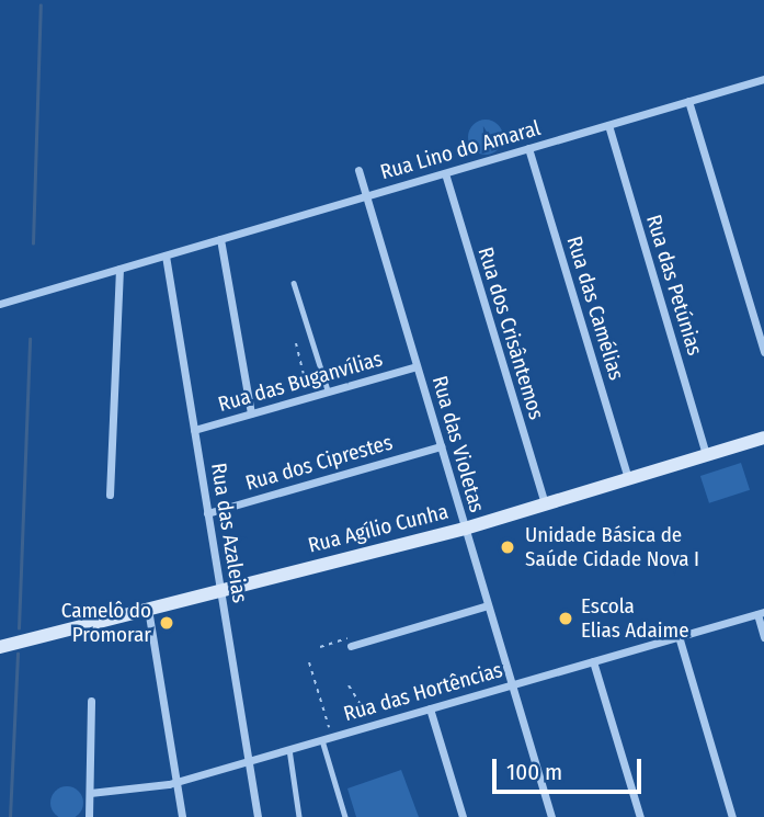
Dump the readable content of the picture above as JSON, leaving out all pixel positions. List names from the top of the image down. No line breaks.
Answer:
{"streets":{"main road":["Rua Agílio Cunha"],"street":["Rua Lino do Amaral","Rua das Petúnias","Rua das Camélias","Rua dos Crisântemos","Rua das Buganvílias","Rua das Violetas","Rua dos Ciprestes","Rua das Azaleias","Rua das Hortências"]},"crossings":[["Rua Lino do Amaral","Rua das Petúnias"],["Rua Lino do Amaral","Rua das Camélias"],["Rua Lino do Amaral","Rua dos Crisântemos"],["Rua Lino do Amaral","Rua das Violetas"],["Rua Lino do Amaral","Rua das Azaleias"],["Rua das Petúnias","Rua Agílio Cunha"],["Rua das Camélias","Rua Agílio Cunha"],["Rua dos Crisântemos","Rua Agílio Cunha"],["Rua das Buganvílias","Rua das Violetas"],["Rua das Buganvílias","Rua das Azaleias"],["Rua das Violetas","Rua dos Ciprestes"],["Rua das Violetas","Rua Agílio Cunha"],["Rua das Violetas","Rua das Hortências"],["Rua dos Ciprestes","Rua das Azaleias"],["Rua Agílio Cunha","Rua das Azaleias"],["Rua das Azaleias","Rua das Hortências"]],"places":["Unidade Básica de Saúde Cidade Nova I","Escola Elias Adaime","Camelô do Promorar"],"scale_bar":"100 m"}
